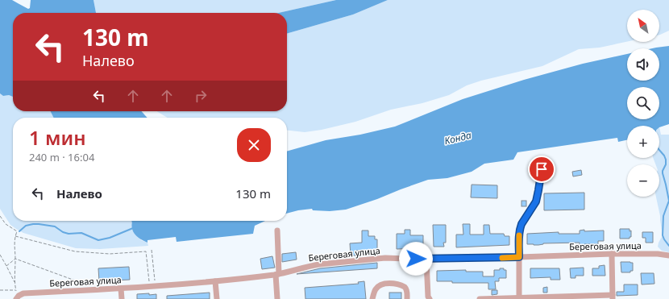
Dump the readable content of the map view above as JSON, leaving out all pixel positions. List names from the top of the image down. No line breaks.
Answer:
{"streets":{"street":["Береговая улица"]},"water":["Конда"],"north":"top left","page":{"map_buttons":["+","−"],"turn":["130 m","Налево"],"heading":["1 мин","240 m · 16:04"],"list":[{"name":"Налево","value":"130 m"}]}}
